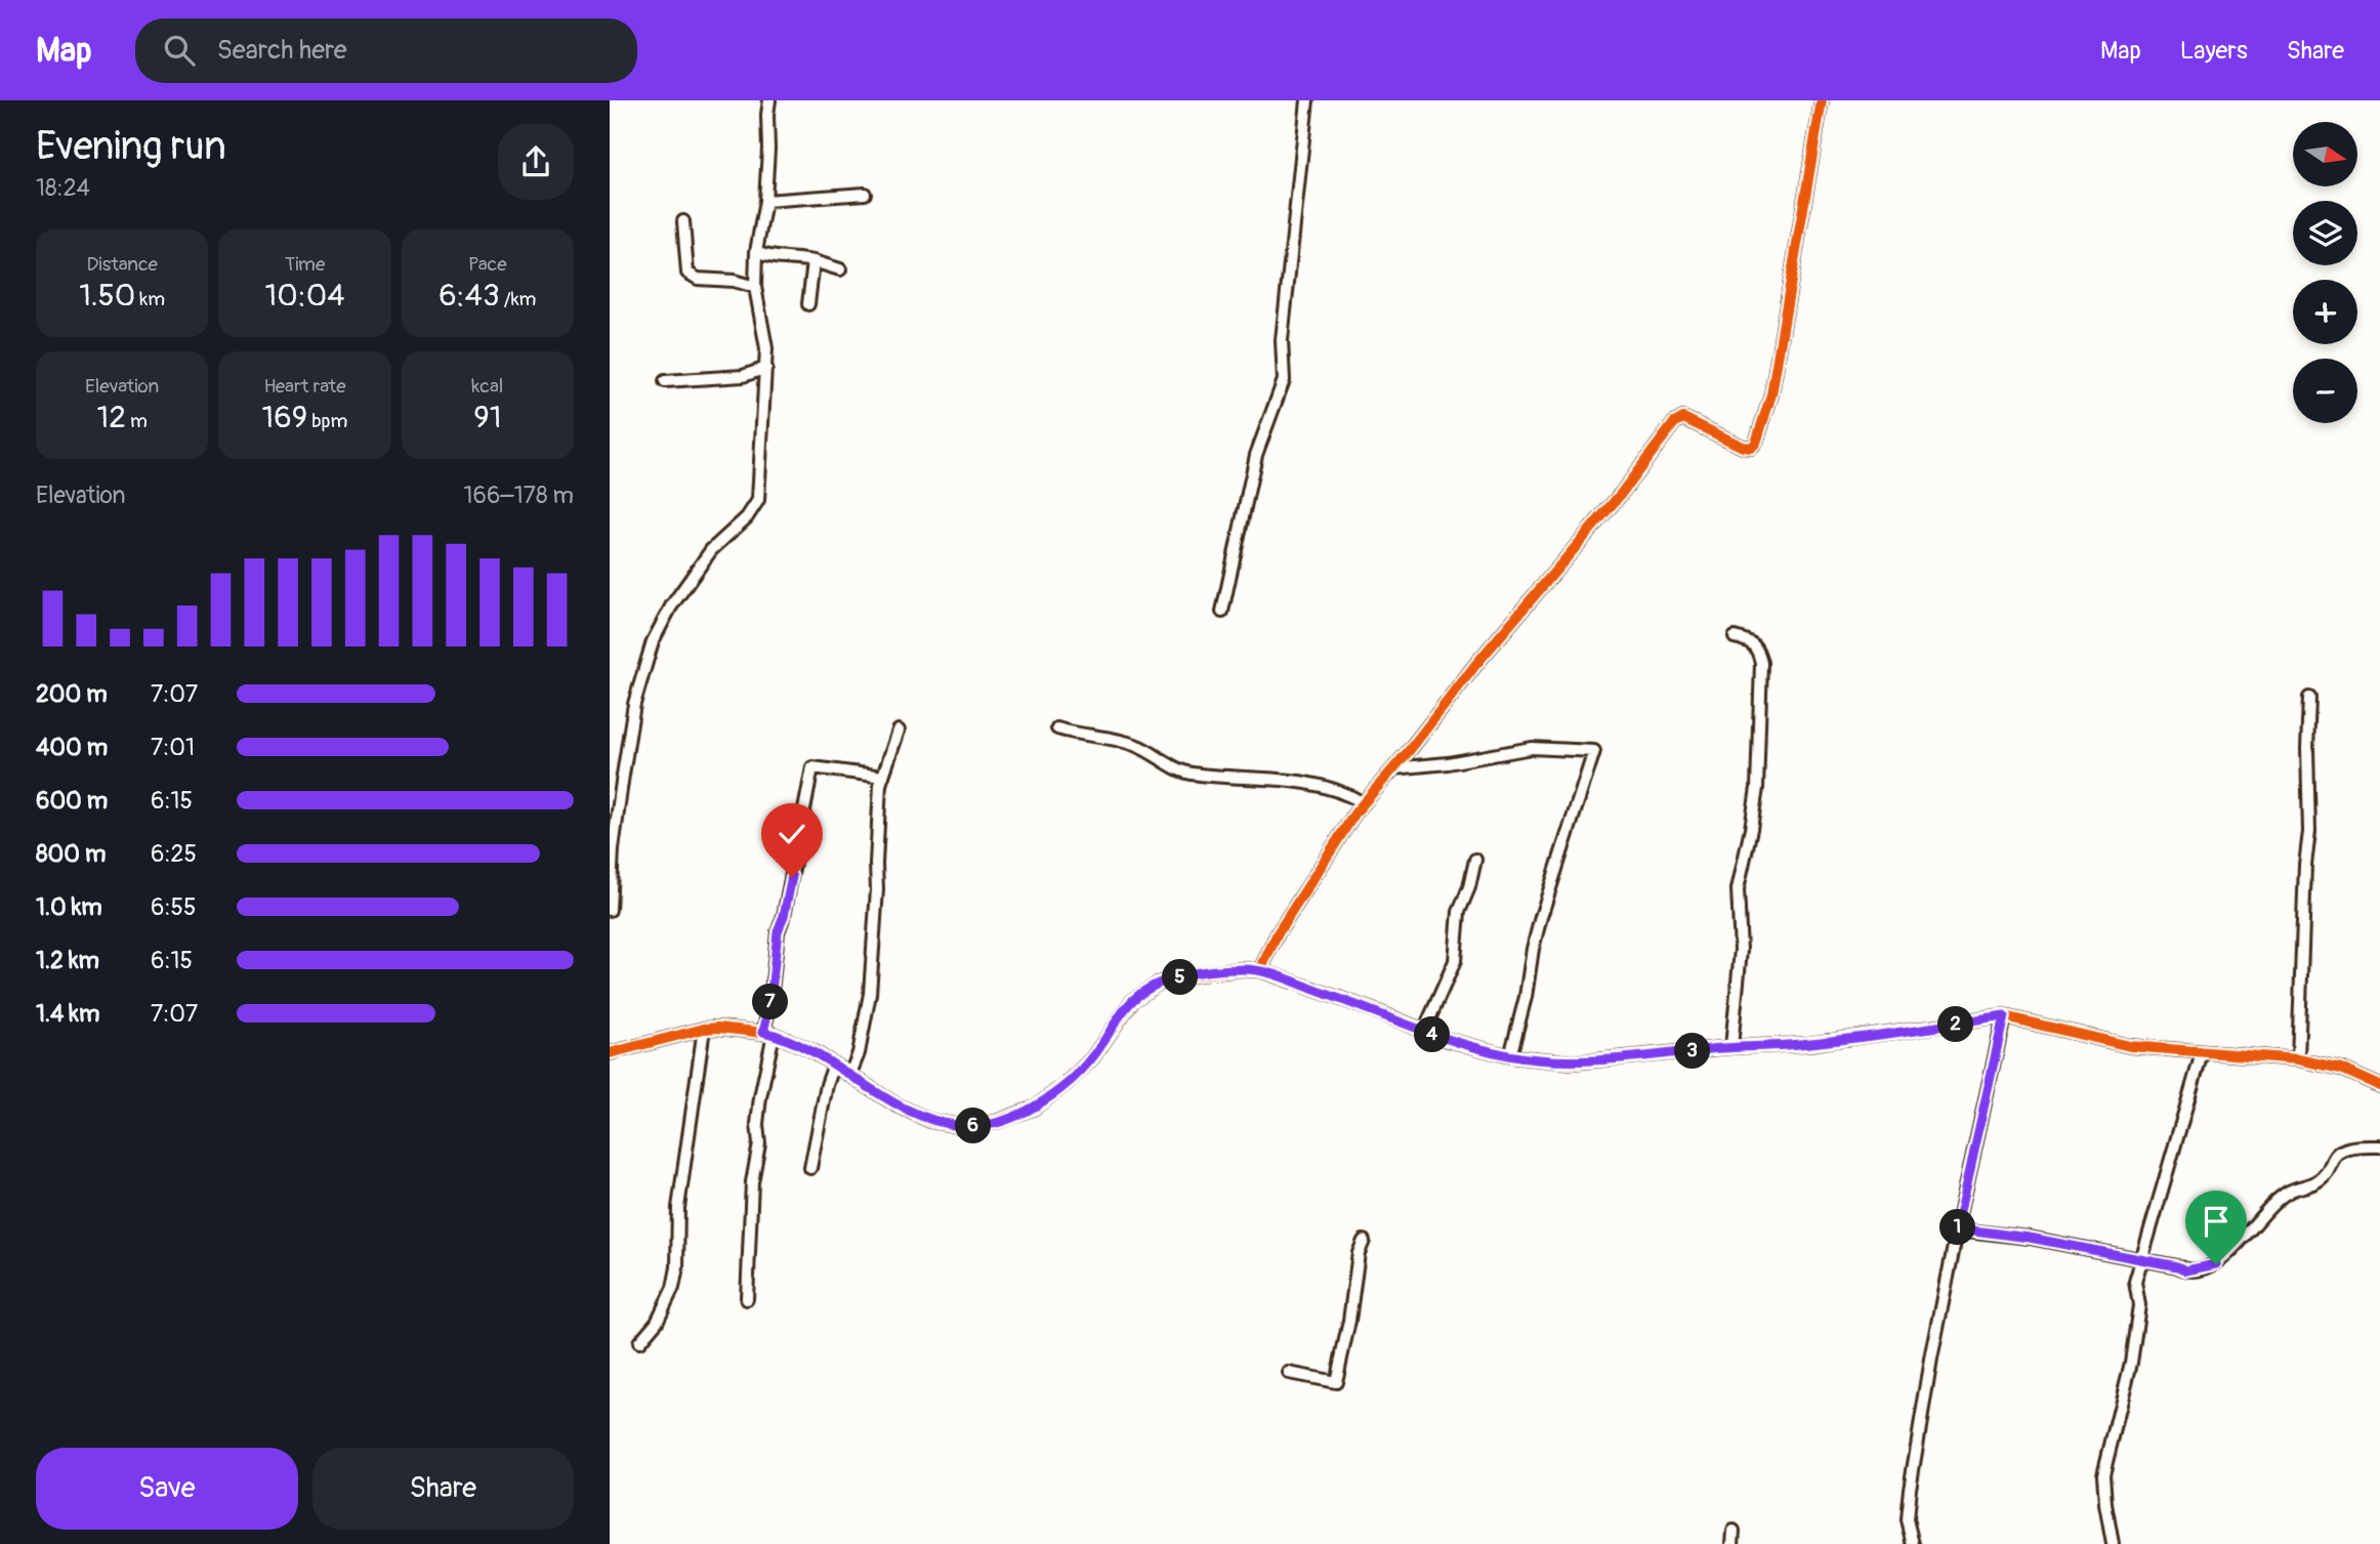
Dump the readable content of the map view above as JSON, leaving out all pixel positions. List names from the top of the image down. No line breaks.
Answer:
{"north":"right","page":{"header":"Map","search":"Search here","nav":["Map","Layers","Share"],"heading":["Evening run","18:24"],"map_buttons":["+","−"],"stats":[["Distance","1.50 km"],["Time","10:04"],["Pace","6:43 /km"],["Elevation","12 m"],["Heart rate","169 bpm"],["kcal","91"]],"chart":["Elevation","166–178 m"],"list":[{"name":"200 m","note":"7:07"},{"name":"400 m","note":"7:01"},{"name":"600 m","note":"6:15"},{"name":"800 m","note":"6:25"},{"name":"1.0 km","note":"6:55"},{"name":"1.2 km","note":"6:15"},{"name":"1.4 km","note":"7:07"}],"pins":["5","7","2","4","3","6","1"],"buttons":["Save","Share"]}}
